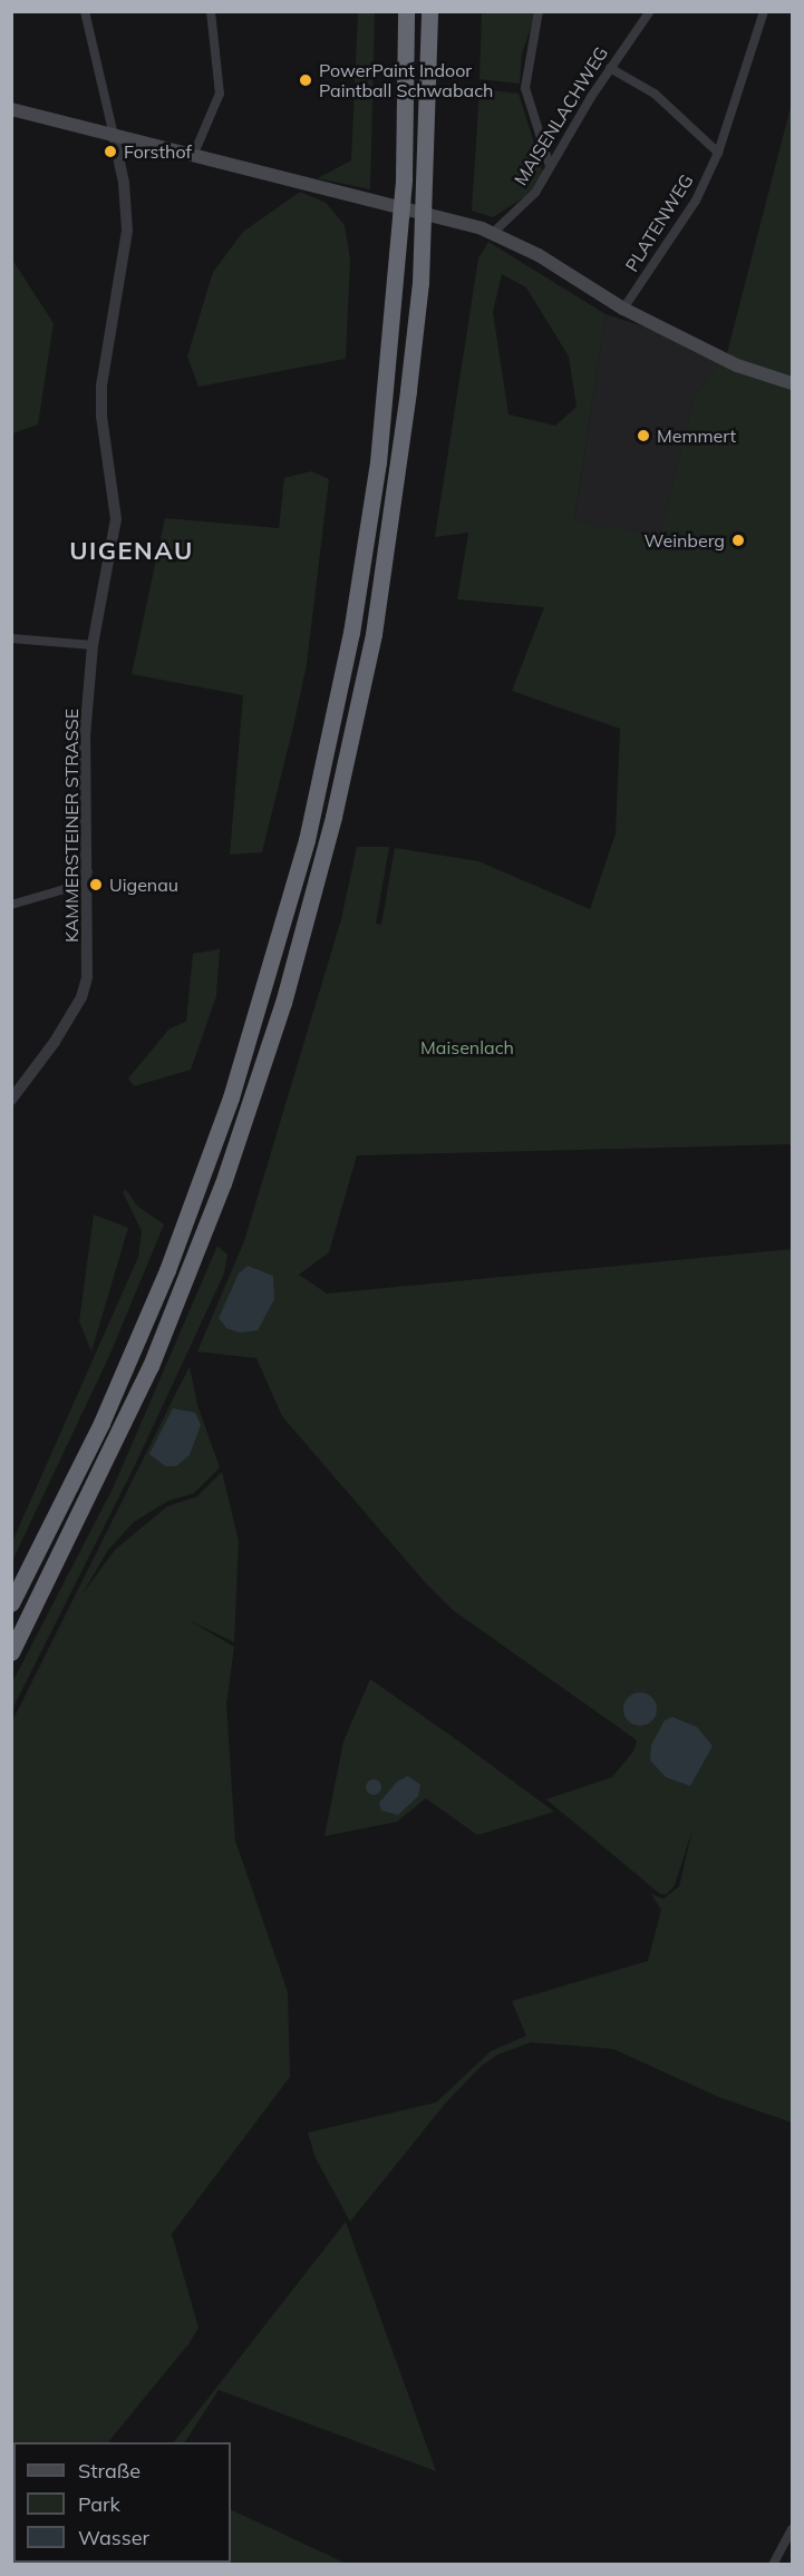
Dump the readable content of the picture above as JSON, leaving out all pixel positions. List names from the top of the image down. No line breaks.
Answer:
{"streets":{"street":["MAISENLACHWEG","PLATENWEG","KAMMERSTEINER STRASSE"]},"districts":["UIGENAU"],"parks":["Maisenlach"],"places":["PowerPaint Indoor Paintball Schwabach","Forsthof","Memmert","Weinberg","Uigenau"],"legend":["Straße","Park","Wasser"]}
